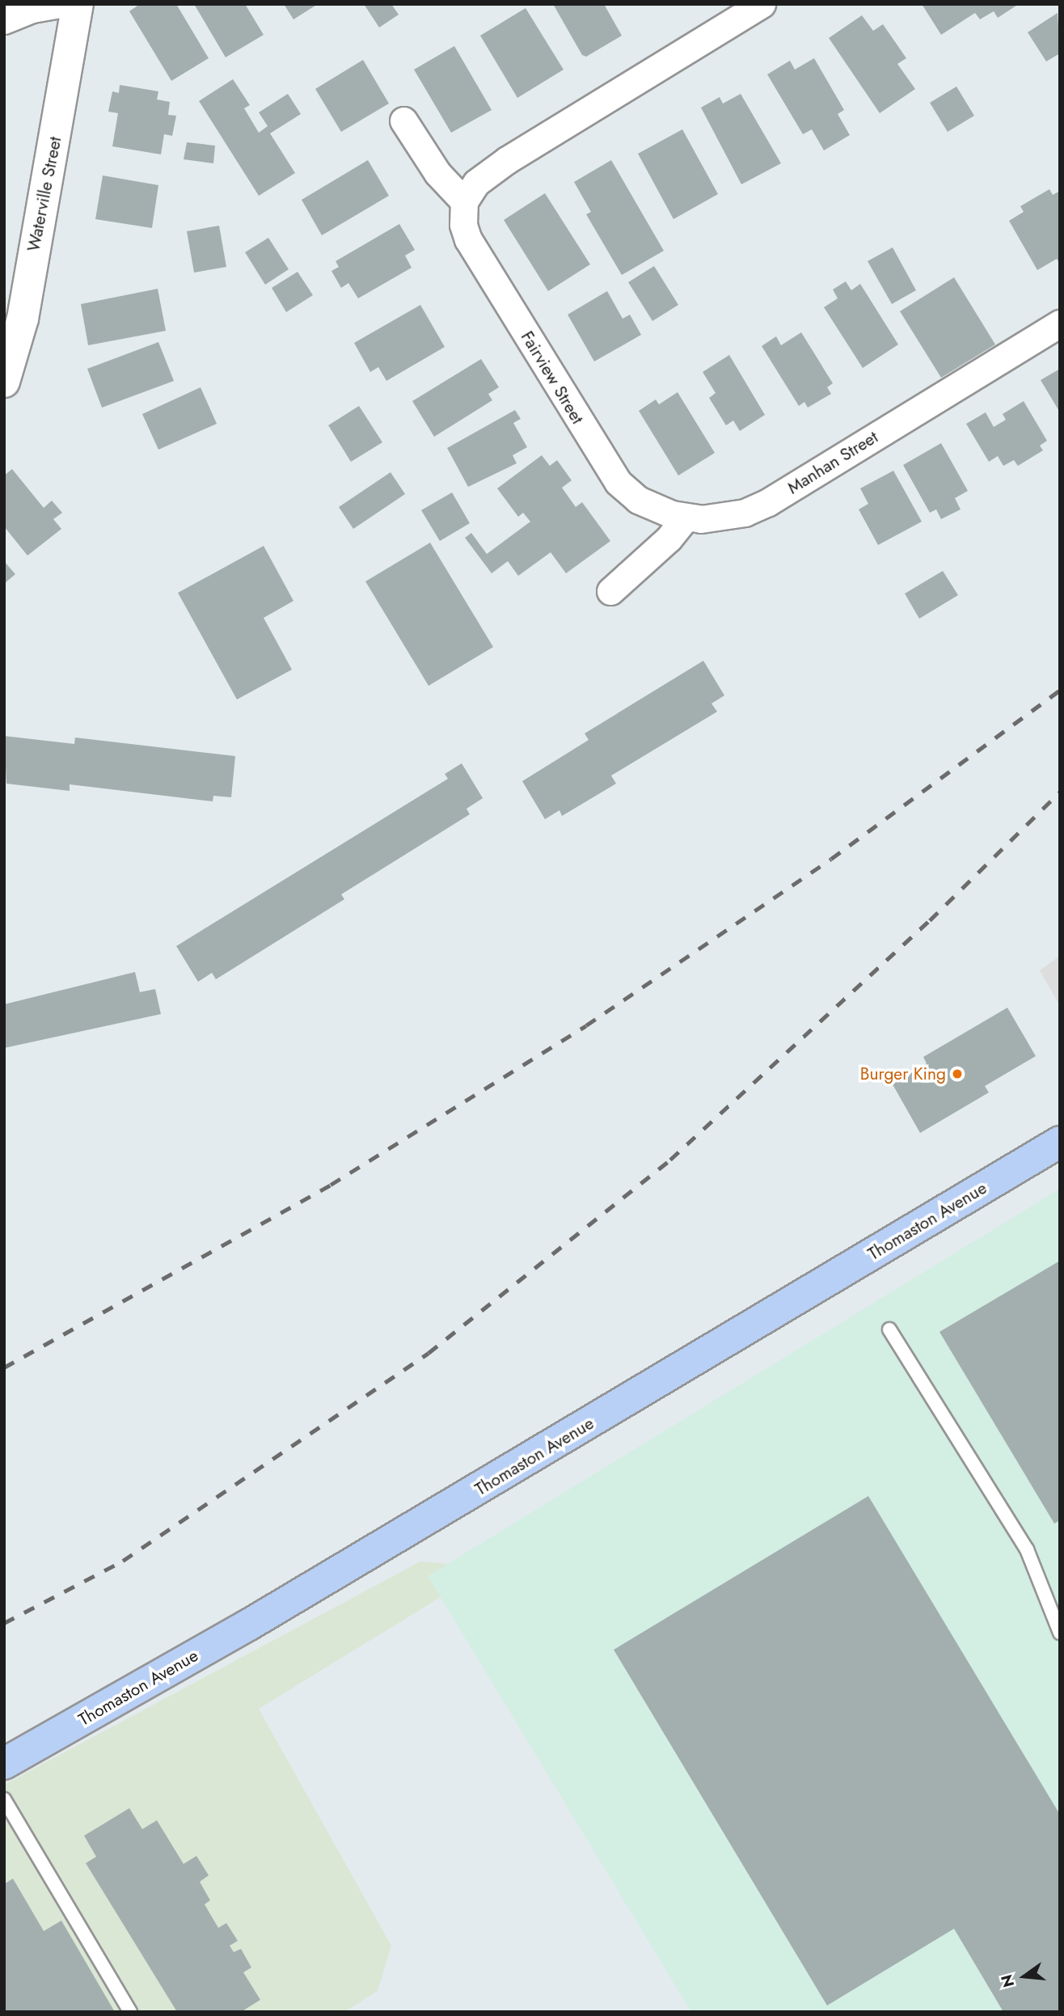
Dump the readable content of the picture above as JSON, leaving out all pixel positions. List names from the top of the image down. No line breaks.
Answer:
{"streets":{"main road":["Thomaston Avenue"],"street":["Waterville Street","Fairview Street","Manhan Street"]},"crossings":[["Fairview Street","Manhan Street"]],"places":["Burger King"],"north":"left"}
